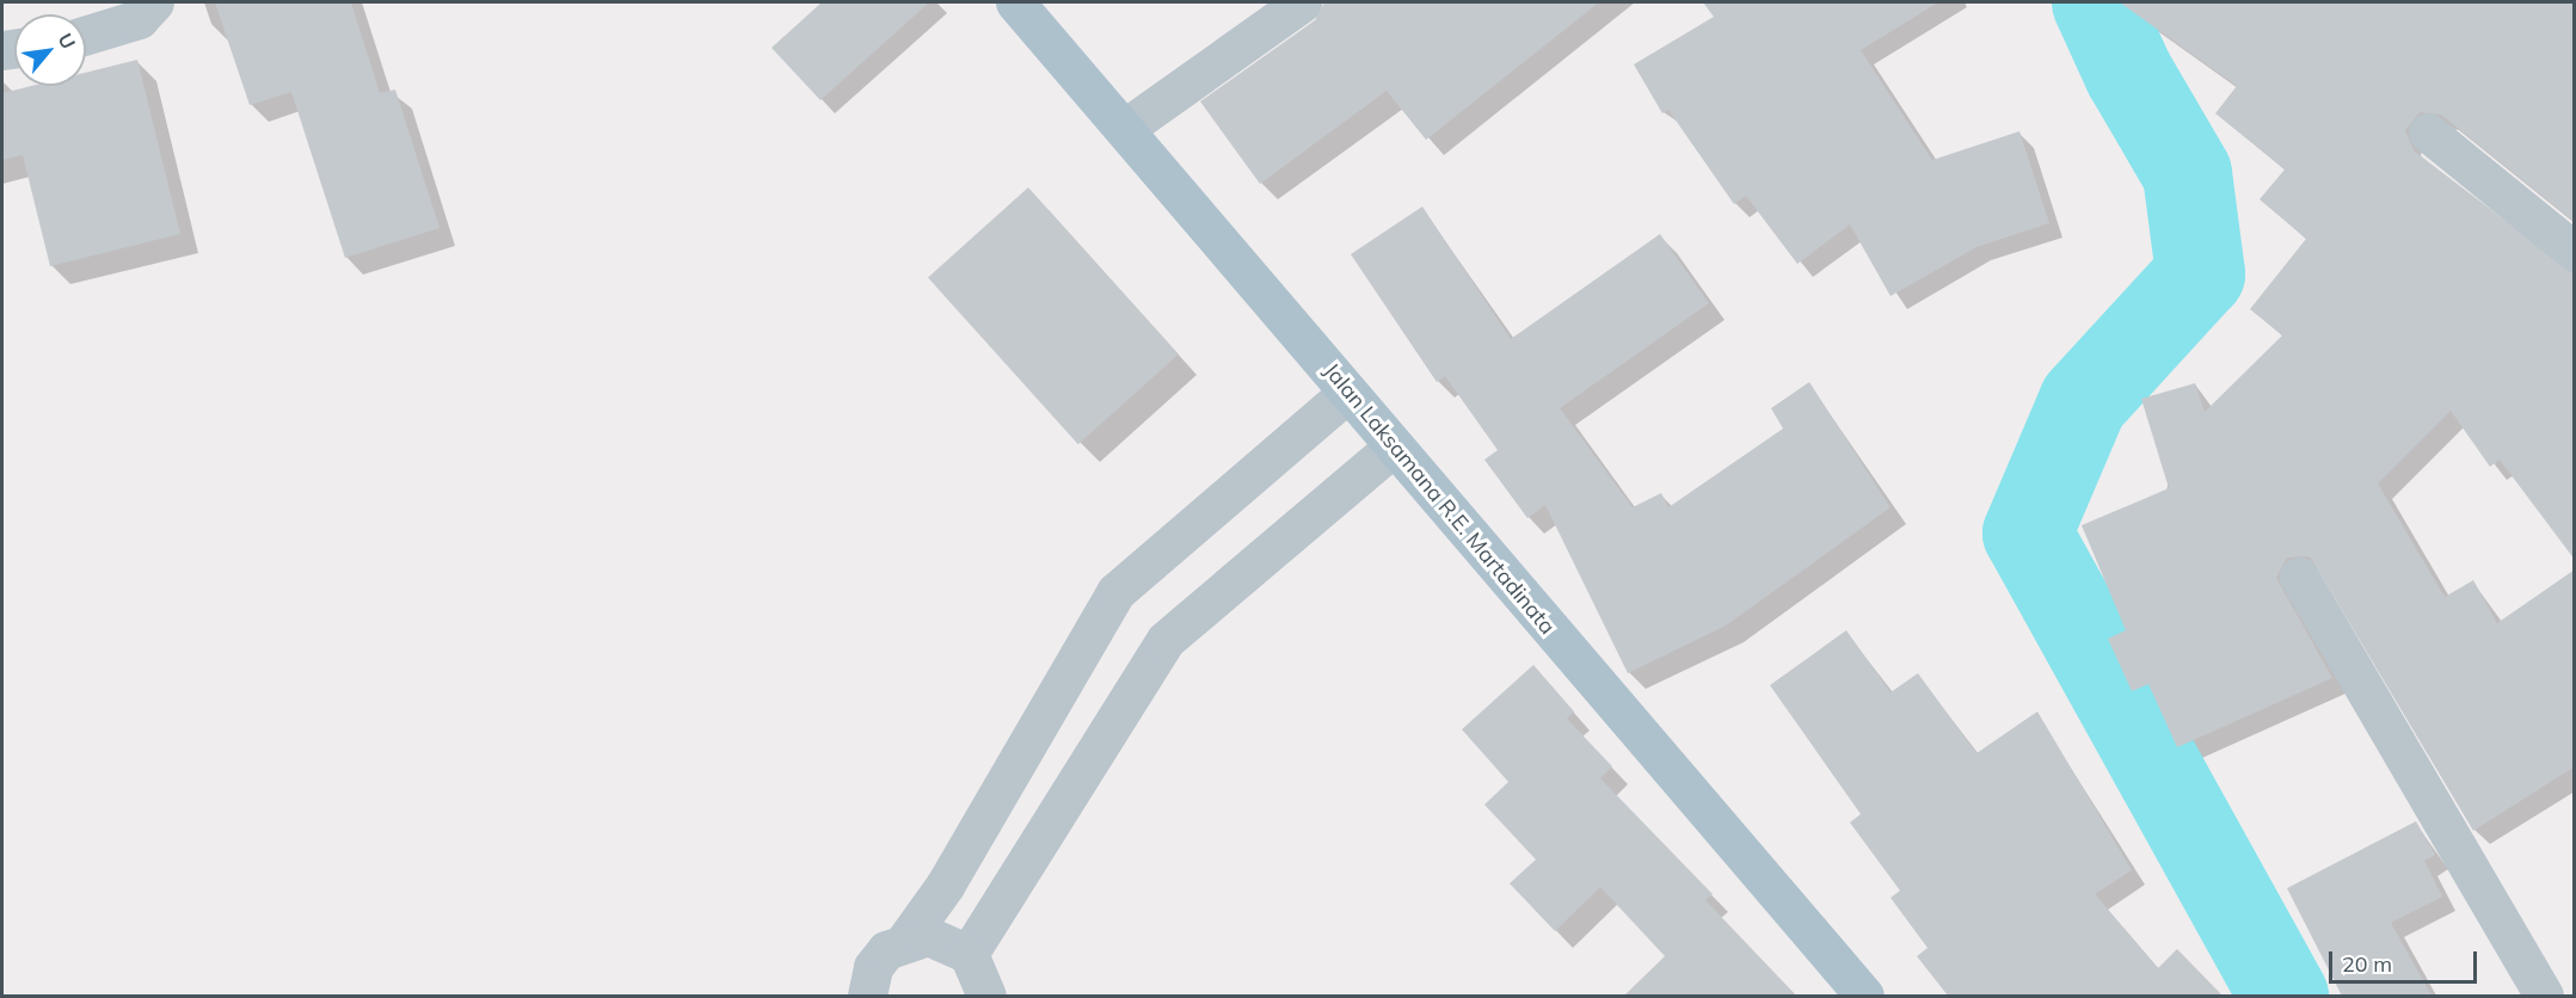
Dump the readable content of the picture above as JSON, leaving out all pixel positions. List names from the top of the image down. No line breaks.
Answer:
{"streets":{"main road":["Jalan Laksamana R.E. Martadinata"]},"scale_bar":"20 m","north":"top right"}
